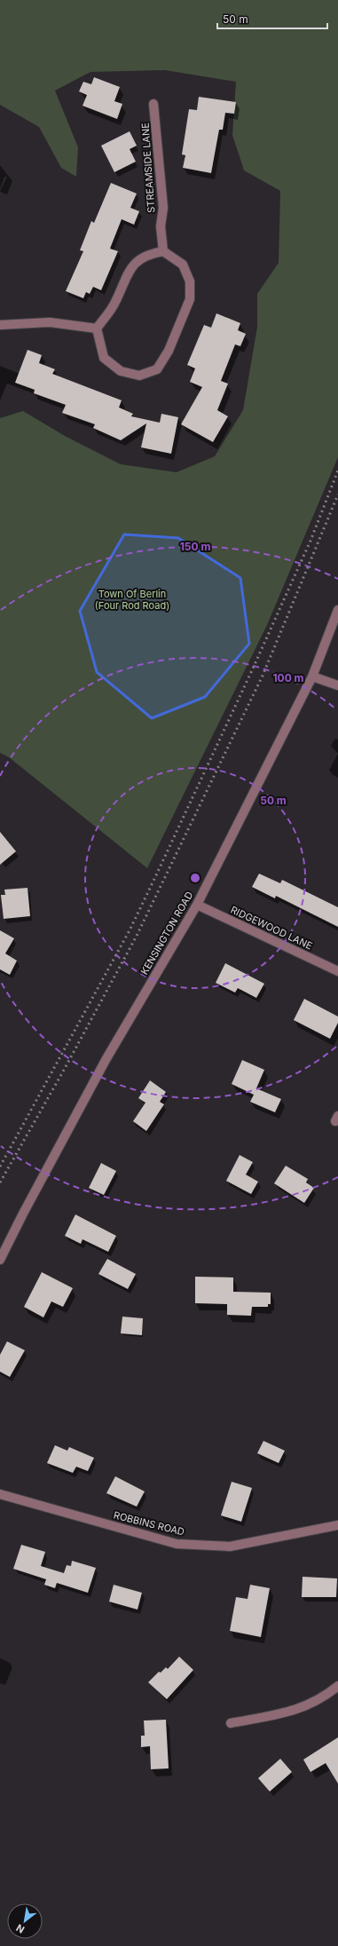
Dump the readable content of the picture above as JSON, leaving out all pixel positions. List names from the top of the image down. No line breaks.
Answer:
{"streets":{"street":["STREAMSIDE LANE","RIDGEWOOD LANE","KENSINGTON ROAD","ROBBINS ROAD"]},"crossings":[["RIDGEWOOD LANE","KENSINGTON ROAD"]],"parks":["Town Of Berlin (Four Rod Road)"],"scale_bar":"50 m","north":"bottom left","rings":["150 m","100 m","50 m"]}
